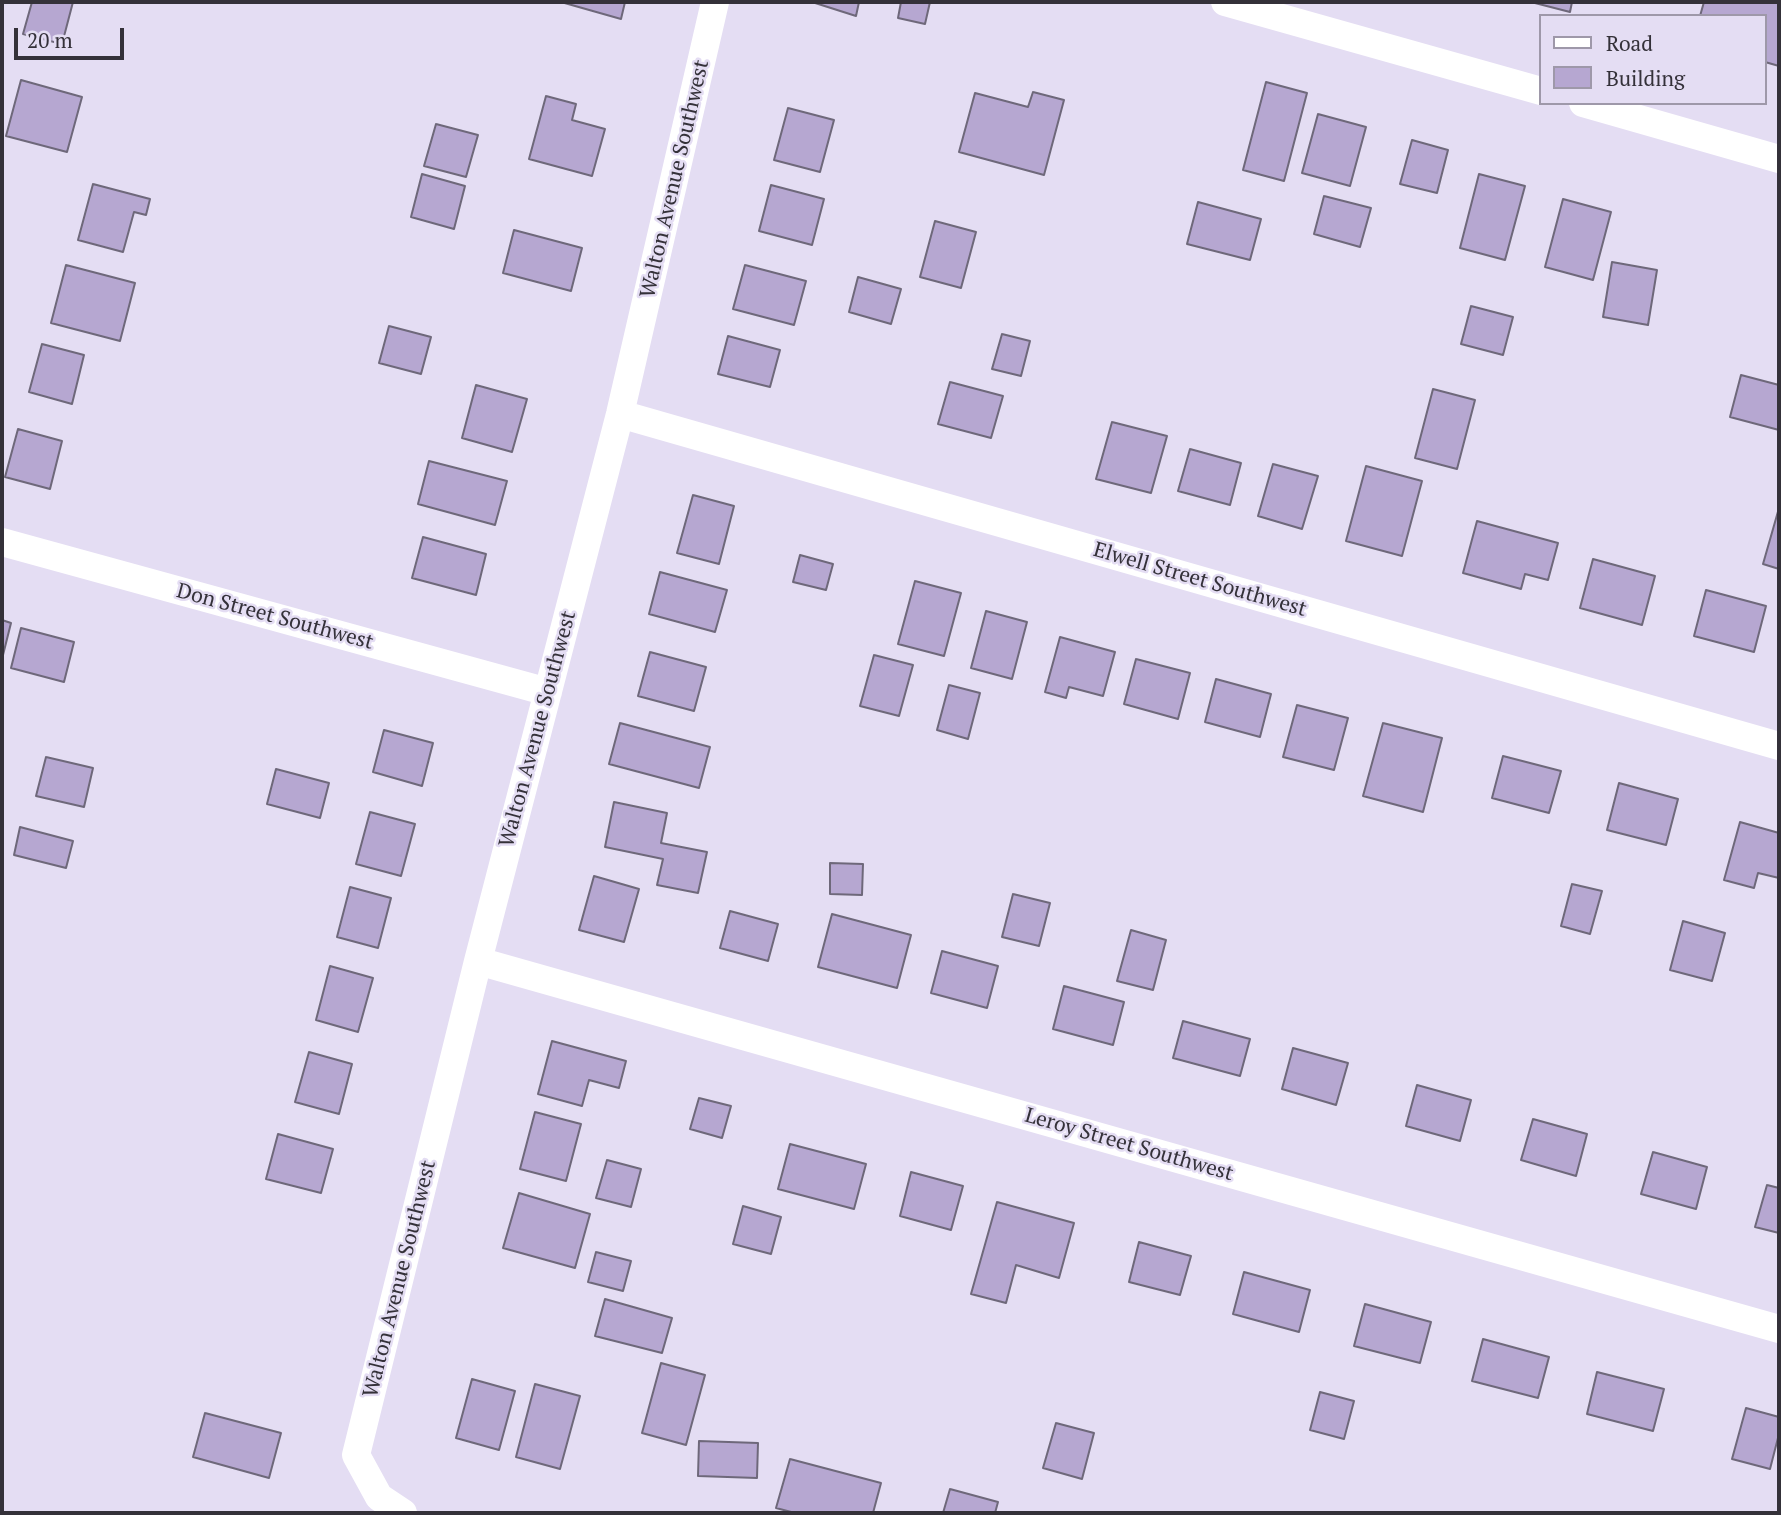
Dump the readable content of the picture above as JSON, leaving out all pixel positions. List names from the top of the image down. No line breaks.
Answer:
{"streets":{"street":["Walton Avenue Southwest","Elwell Street Southwest","Don Street Southwest","Leroy Street Southwest"]},"crossings":[["Walton Avenue Southwest","Elwell Street Southwest"],["Walton Avenue Southwest","Don Street Southwest"],["Walton Avenue Southwest","Leroy Street Southwest"]],"legend":["Road","Building"],"scale_bar":"20 m"}
